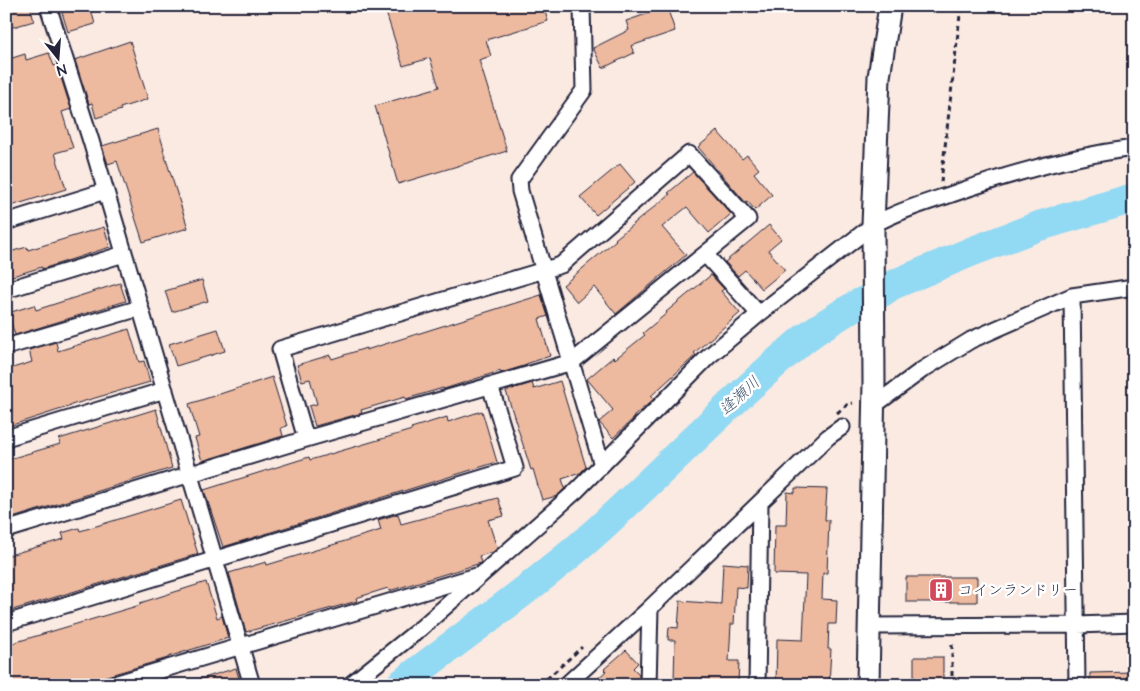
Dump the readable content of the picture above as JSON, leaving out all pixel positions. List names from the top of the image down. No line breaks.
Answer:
{"water":["逢瀬川"],"places":{"building":["コインランドリー"]},"north":"bottom"}
